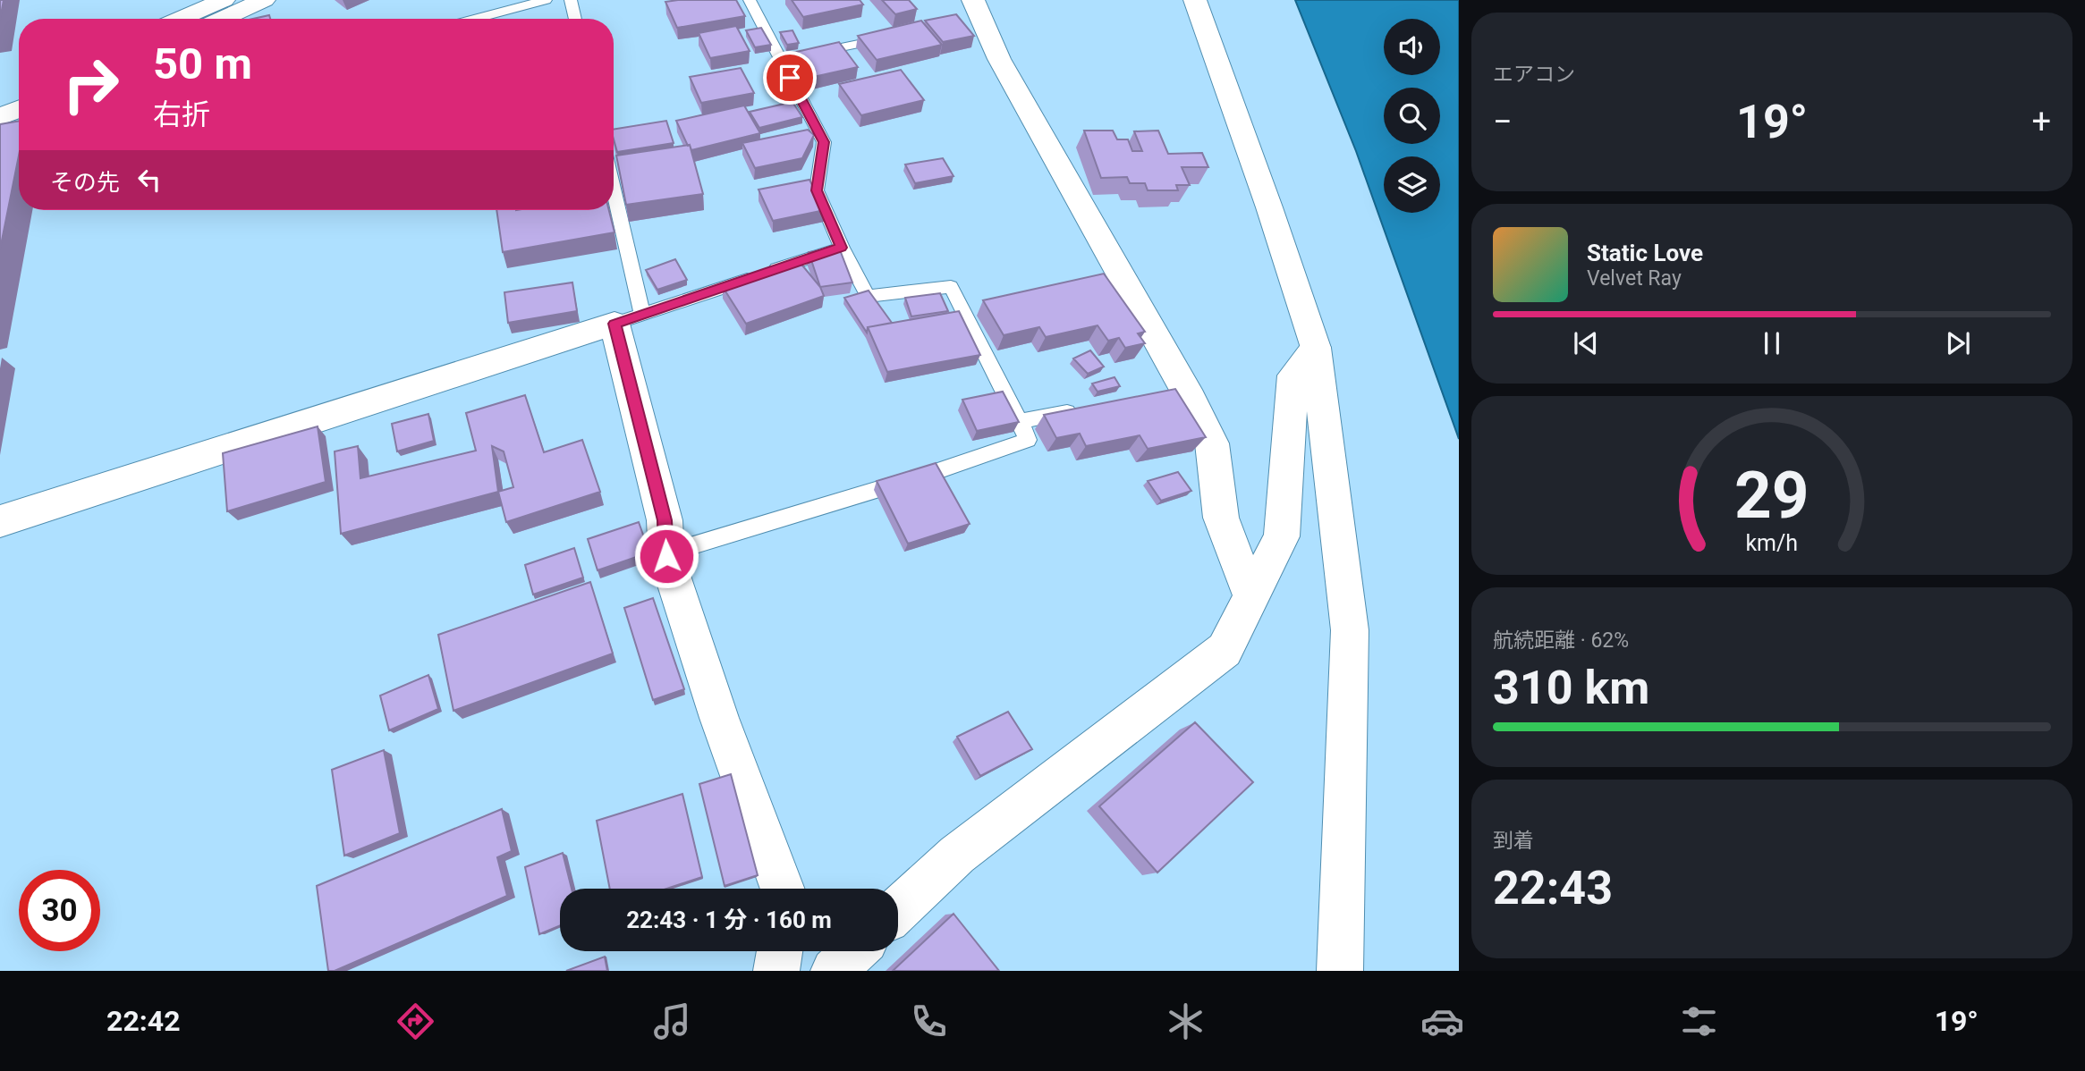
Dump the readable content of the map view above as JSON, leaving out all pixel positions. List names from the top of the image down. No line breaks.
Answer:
{"page":{"tile":["エアコン",["航続距離 · 62%","310 km"],["到着","22:43"]],"turn":["50 m","右折"],"heat":["−","19°","+"],"then":"その先","song":["Static Love","Velvet Ray"],"limit":"30","trip":"22:43 · 1 分 · 160 m","tabs":["22:42","19°"],"gauge":["29","km/h"]}}
